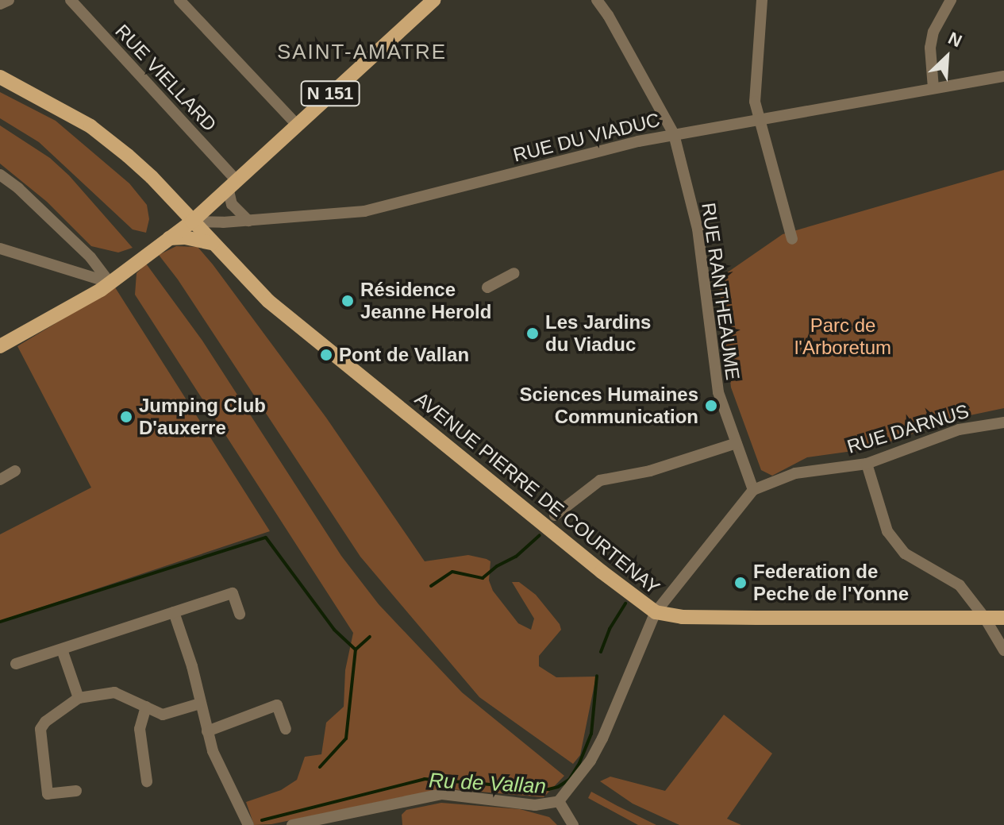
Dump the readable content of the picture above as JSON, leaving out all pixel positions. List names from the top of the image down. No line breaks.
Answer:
{"streets":{"main road":["N 151","AVENUE PIERRE DE COURTENAY"],"street":["RUE VIELLARD","RUE DU VIADUC","RUE RANTHEAUME","RUE DARNUS"]},"crossings":[["RUE VIELLARD","N 151"],["N 151","RUE DU VIADUC"],["N 151","AVENUE PIERRE DE COURTENAY"],["RUE DU VIADUC","RUE RANTHEAUME"],["RUE DU VIADUC","AVENUE PIERRE DE COURTENAY"],["RUE RANTHEAUME","RUE DARNUS"],["RUE DARNUS","AVENUE PIERRE DE COURTENAY"]],"districts":["SAINT-AMATRE"],"water":["Ru de Vallan"],"parks":["Parc de l'Arboretum"],"places":["Résidence Jeanne Herold","Les Jardins du Viaduc","Pont de Vallan","Sciences Humaines Communication","Jumping Club D'auxerre","Federation de Peche de l'Yonne"],"north":"top right"}
